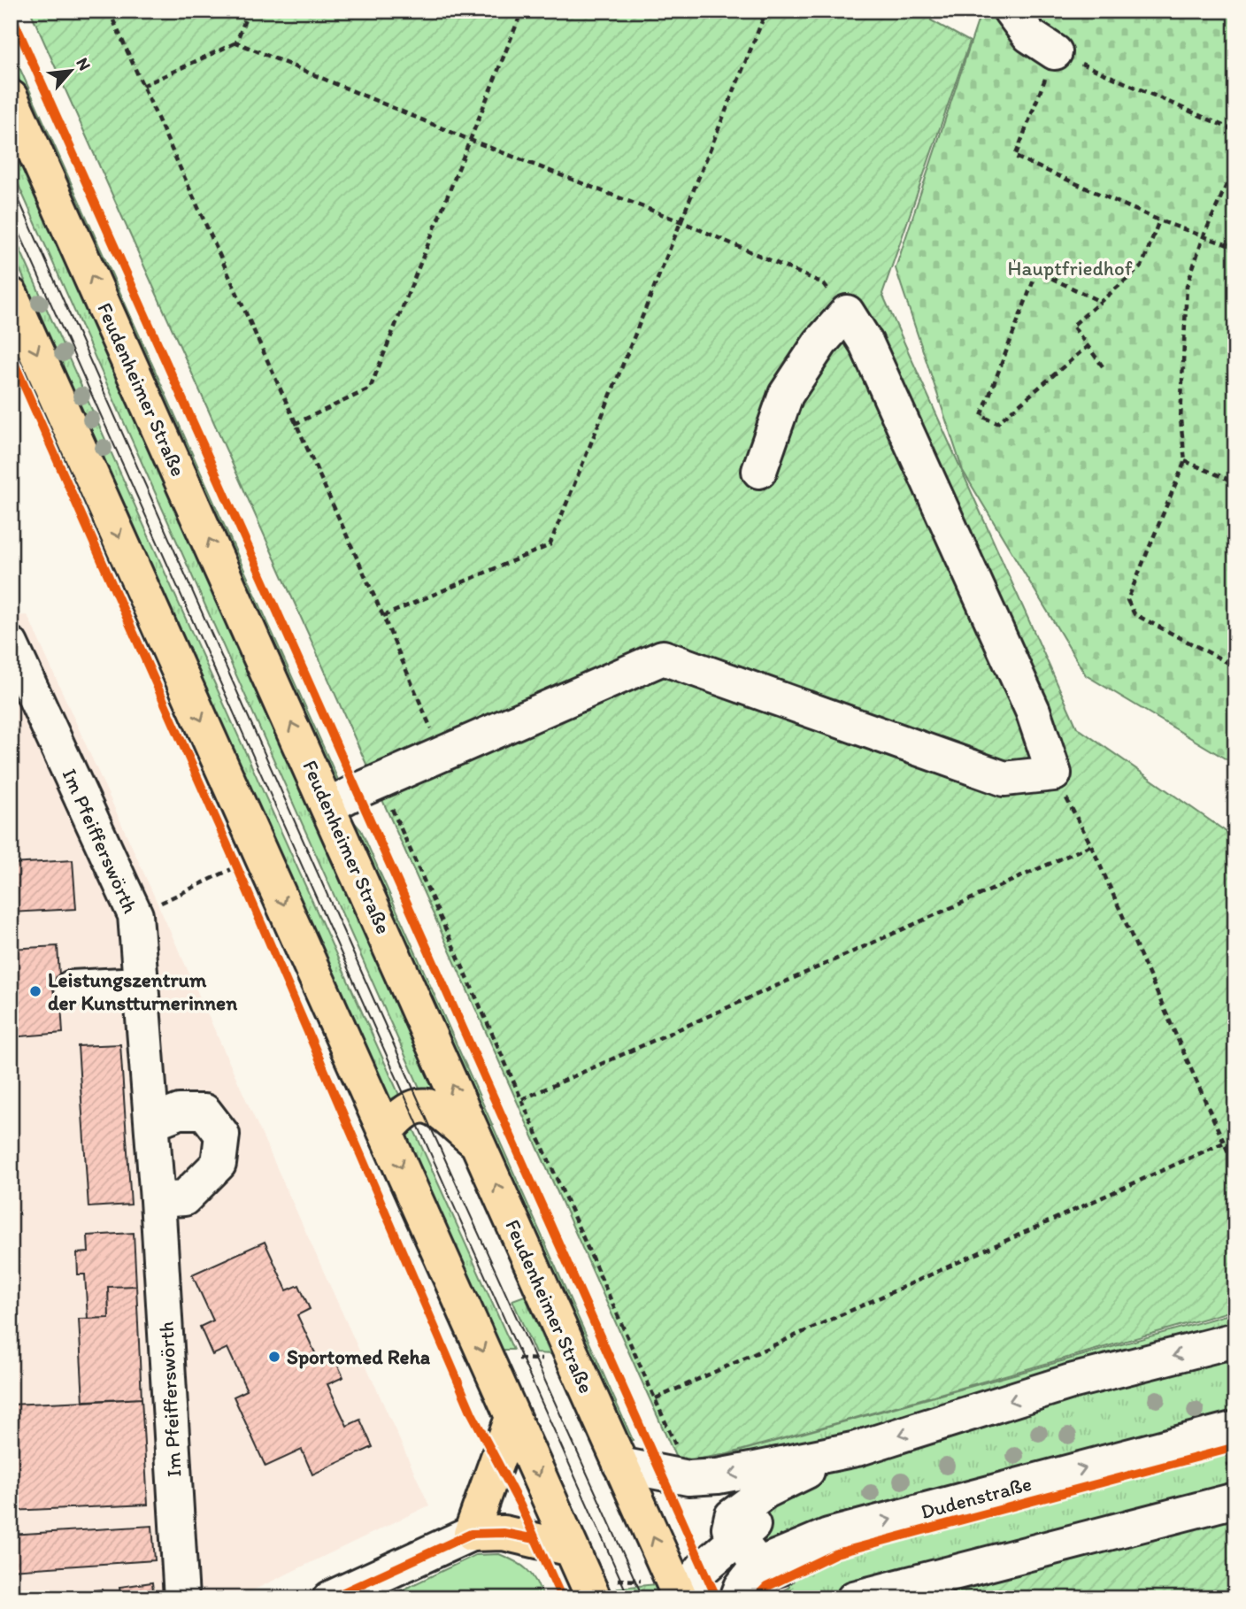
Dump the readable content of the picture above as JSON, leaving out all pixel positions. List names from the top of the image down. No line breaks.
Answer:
{"streets":{"main road":["Feudenheimer Straße"],"street":["Im Pfeifferswörth","Dudenstraße"]},"parks":["Hauptfriedhof"],"places":["Leistungszentrum der Kunstturnerinnen","Sportomed Reha"],"north":"top right"}
